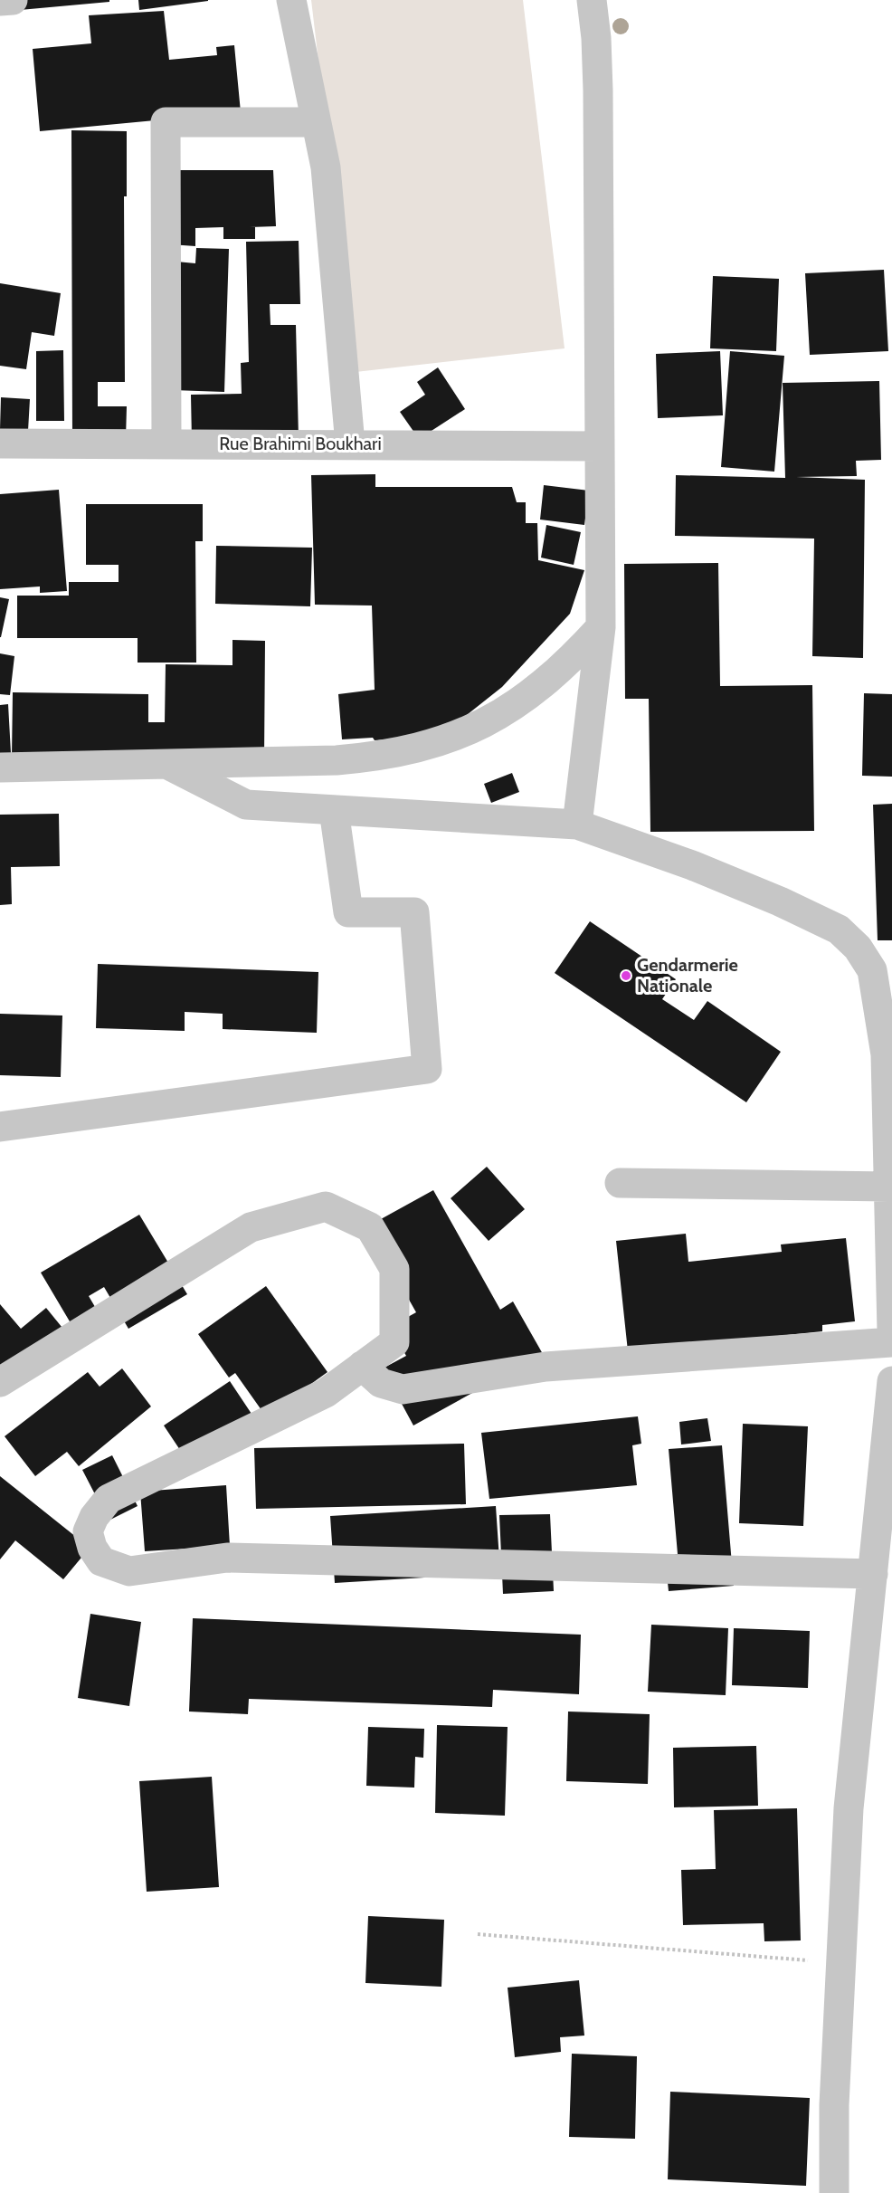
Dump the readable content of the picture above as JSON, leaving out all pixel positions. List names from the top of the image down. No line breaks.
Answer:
{"streets":{"street":["Rue Brahimi Boukhari"]},"places":["Gendarmerie Nationale"]}
